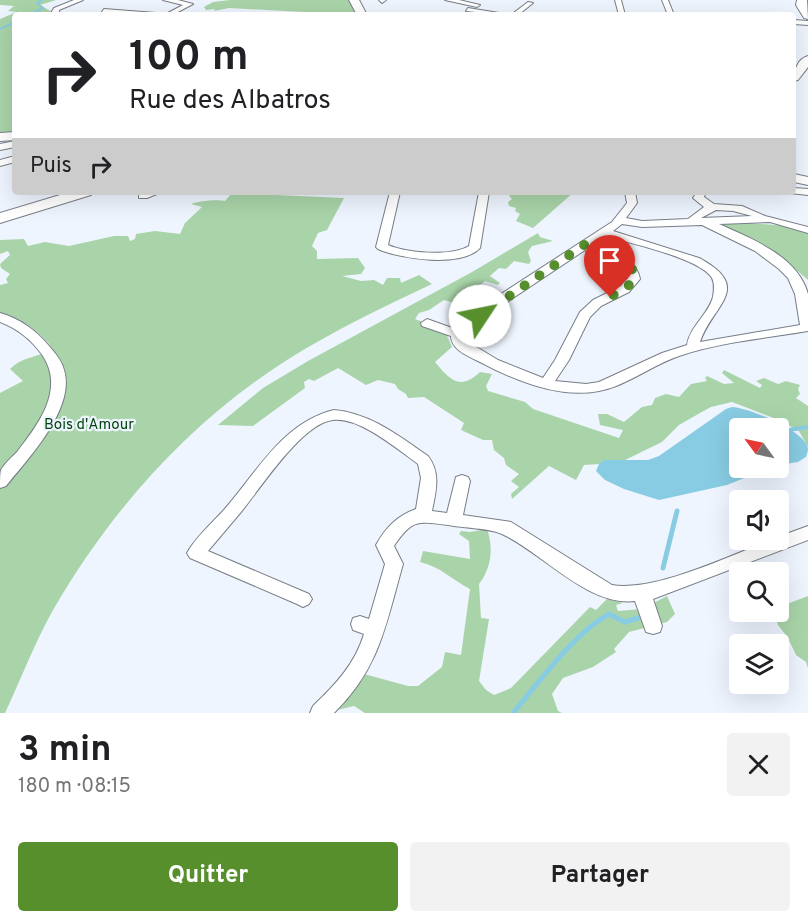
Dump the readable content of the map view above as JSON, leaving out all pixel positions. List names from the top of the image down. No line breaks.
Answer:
{"parks":["Bois d'Amour"],"north":"top left","page":{"turn":["100 m","Rue des Albatros"],"then":"Puis","heading":["3 min","180 m · 08:15"],"buttons":["Quitter","Partager"]}}
